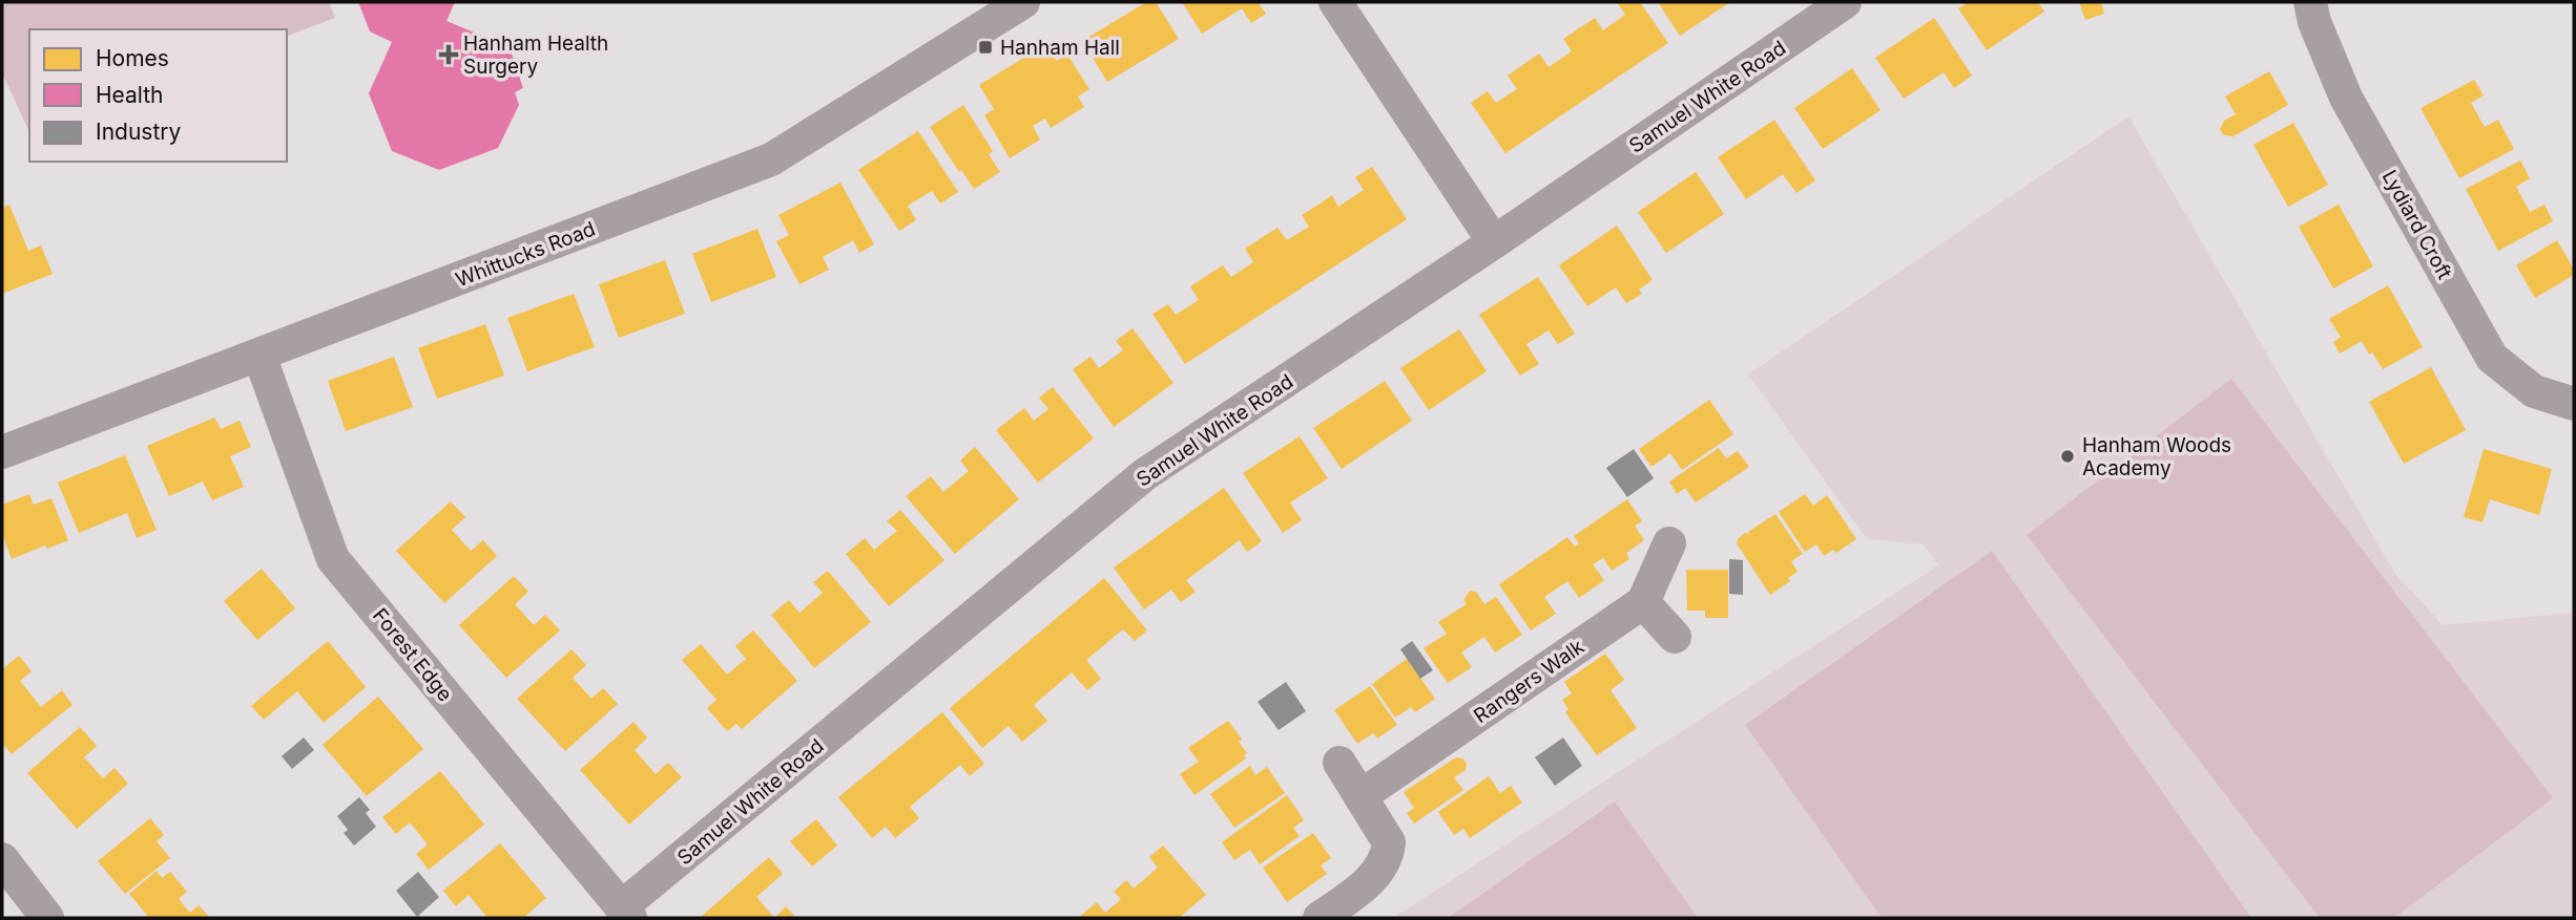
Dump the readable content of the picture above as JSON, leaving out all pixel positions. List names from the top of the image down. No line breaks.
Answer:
{"streets":{"street":["Samuel White Road","Lydiard Croft","Whittucks Road","Forest Edge","Rangers Walk"]},"crossings":[["Samuel White Road","Forest Edge"],["Whittucks Road","Forest Edge"]],"places":{"transit":["Hanham Hall"],"health":["Hanham Health Surgery"],"other":["Hanham Woods Academy"]},"legend":["Homes","Health","Industry"]}
